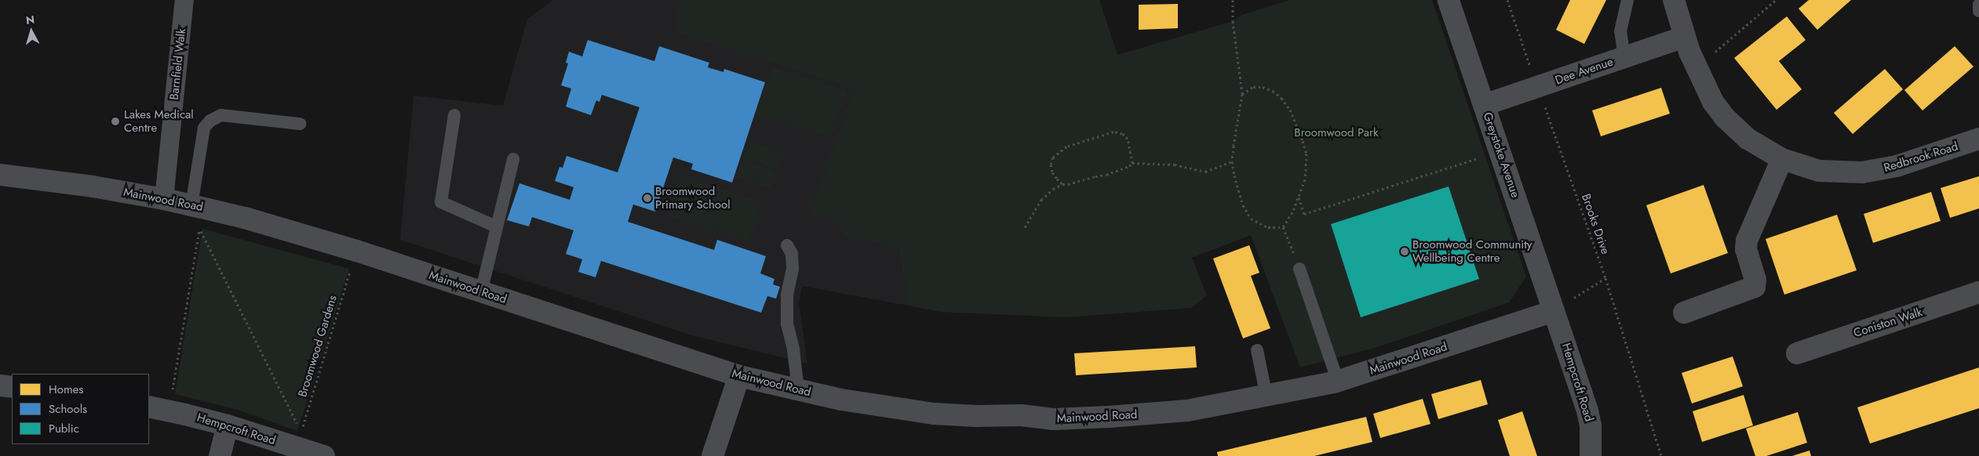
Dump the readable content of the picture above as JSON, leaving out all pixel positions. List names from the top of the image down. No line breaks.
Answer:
{"streets":{"street":["Barnfield Walk","Dee Avenue","Greystoke Avenue","Redbrook Road","Mainwood Road","Coniston Walk","Hempcroft Road"],"path":["Brooks Drive","Broomwood Gardens"]},"crossings":[["Barnfield Walk","Mainwood Road"],["Dee Avenue","Greystoke Avenue"],["Dee Avenue","Redbrook Road"],["Dee Avenue","Brooks Drive"],["Greystoke Avenue","Mainwood Road"],["Greystoke Avenue","Hempcroft Road"],["Mainwood Road","Broomwood Gardens"],["Mainwood Road","Hempcroft Road"],["Broomwood Gardens","Hempcroft Road"]],"parks":["Broomwood Park"],"places":["Lakes Medical Centre","Broomwood Primary School","Broomwood Community Wellbeing Centre"],"legend":["Homes","Schools","Public"],"north":"top"}
